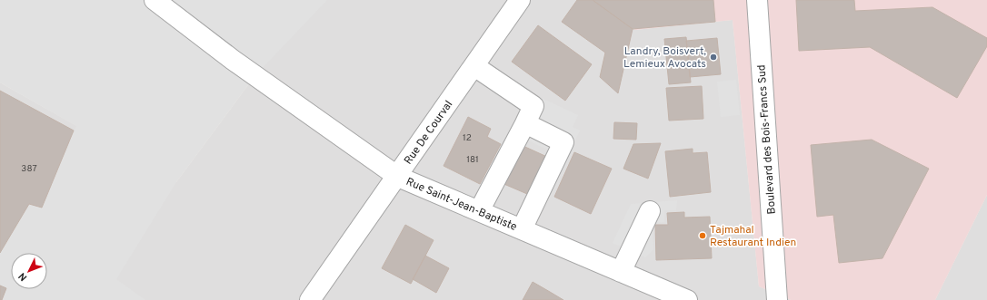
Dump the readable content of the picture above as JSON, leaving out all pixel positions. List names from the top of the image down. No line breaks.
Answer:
{"streets":{"street":["Rue De Courval","Boulevard des Bois-Francs Sud","Rue Saint-Jean-Baptiste"]},"crossings":[["Rue De Courval","Rue Saint-Jean-Baptiste"]],"places":["Landry, Boisvert, Lemieux Avocats","Tajmahal Restaurant Indien"],"house_numbers":["12","181","387"],"north":"bottom left"}
